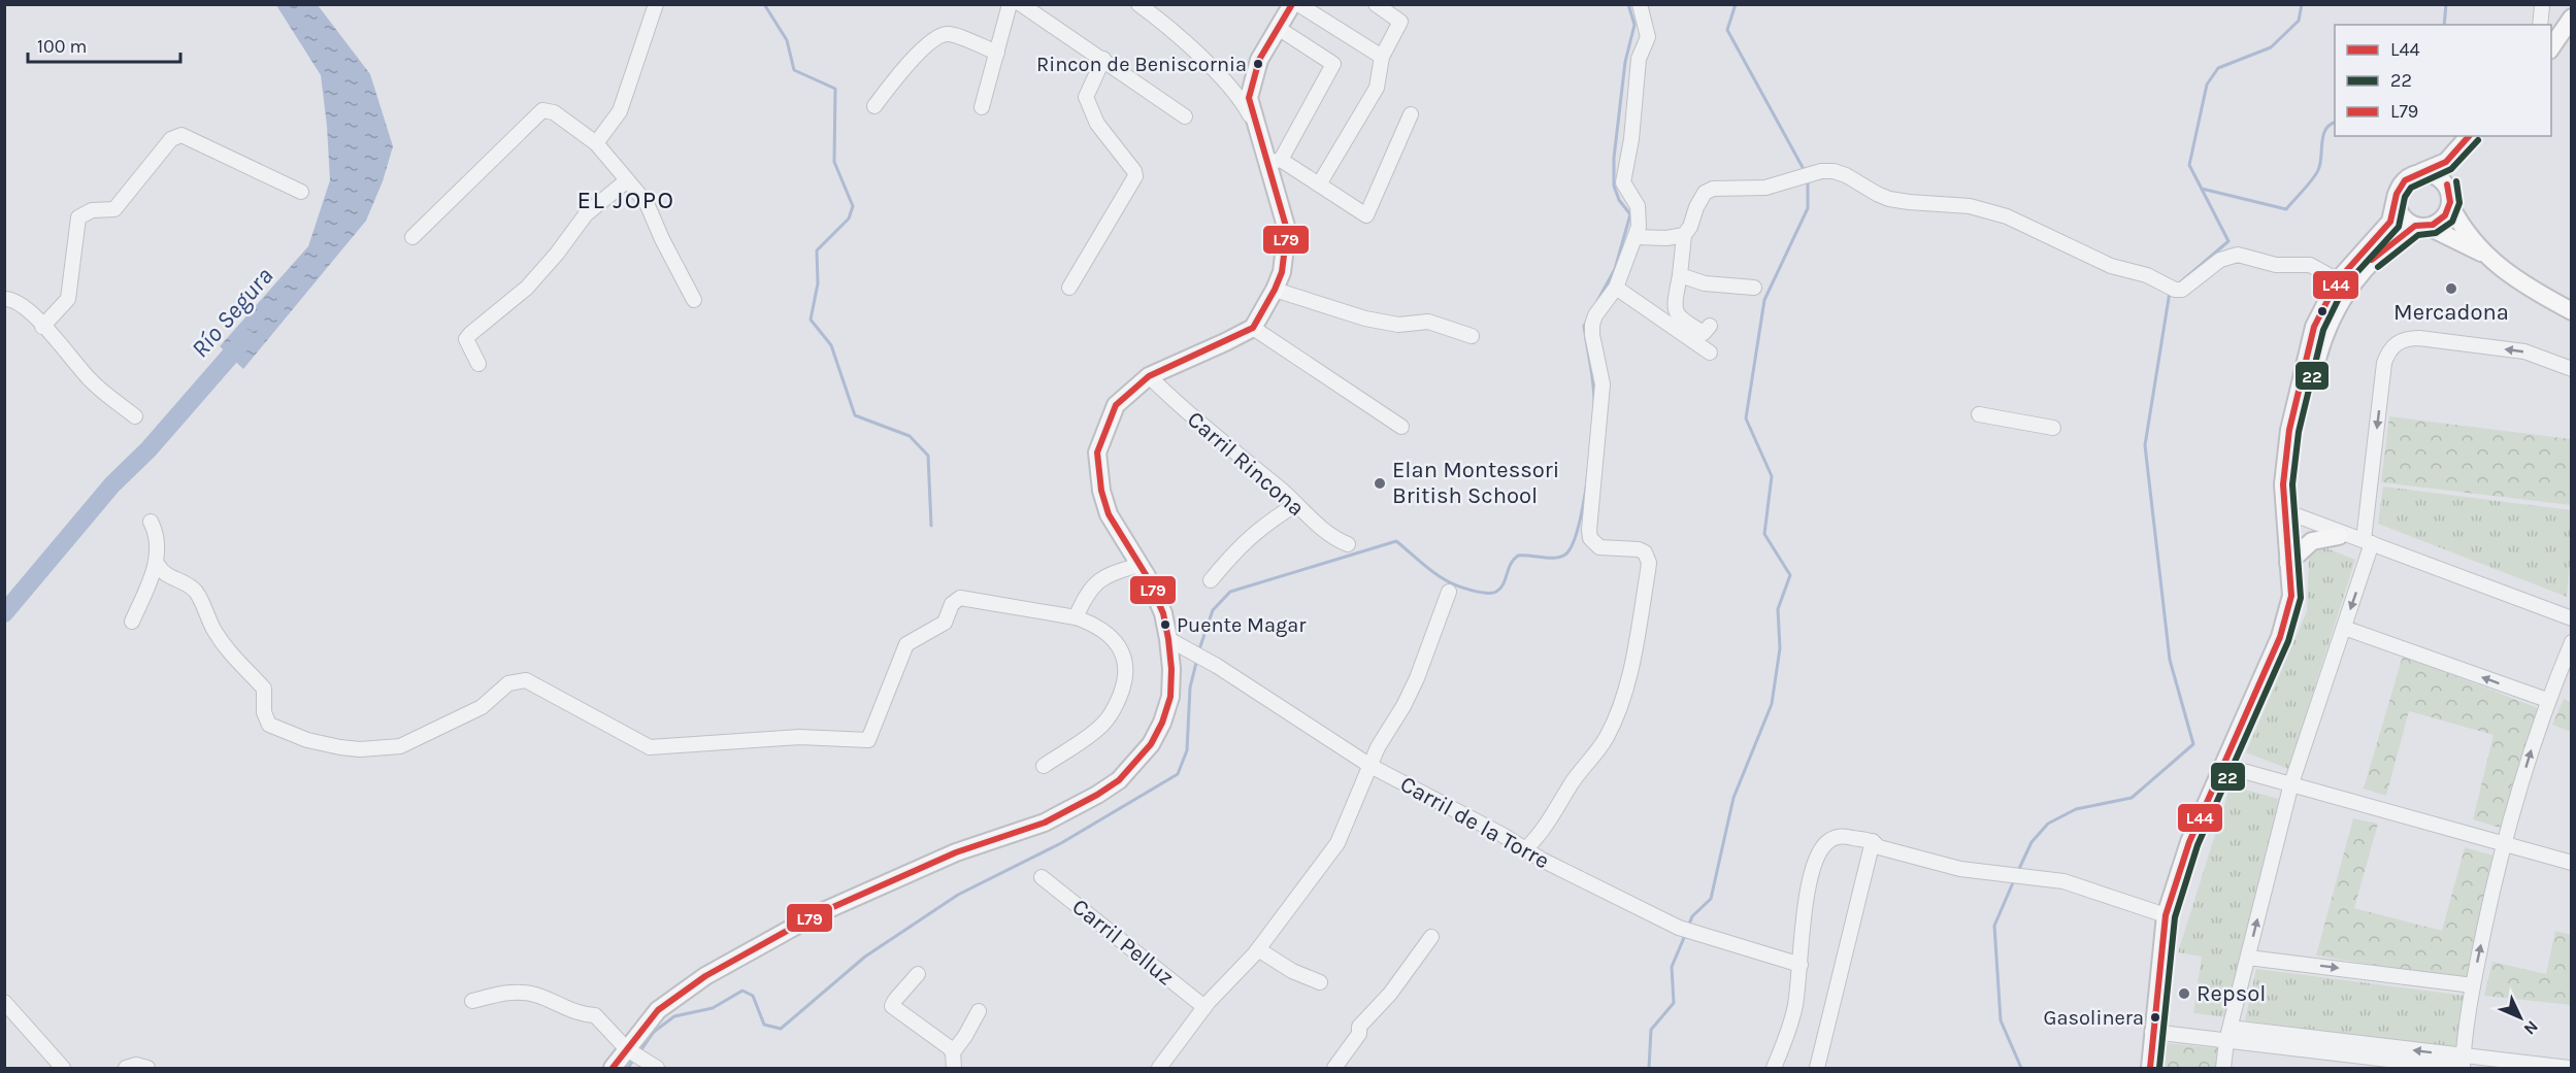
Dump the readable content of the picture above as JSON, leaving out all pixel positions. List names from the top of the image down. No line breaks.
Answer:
{"streets":{"street":["Carril Rincona","Carril de la Torre","Carril Pelluz"]},"districts":["EL JOPO"],"water":["Río Segura"],"places":["Rincon de Beniscornia","Mercadona","Elan Montessori British School","Puente Magar","Repsol","Gasolinera"],"lines":["transit line L79","transit line L44","transit line 22"],"legend":["L44","22","L79"],"scale_bar":"100 m","north":"bottom right"}
